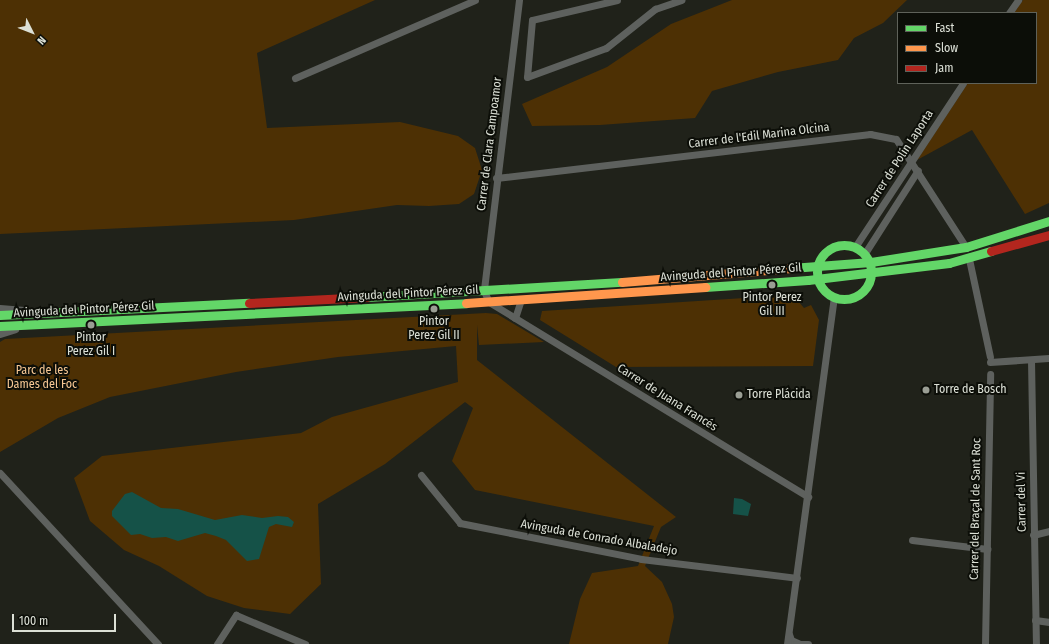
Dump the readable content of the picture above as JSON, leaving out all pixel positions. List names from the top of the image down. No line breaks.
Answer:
{"streets":{"main road":["Avinguda del Pintor Pérez Gil"],"street":["Carrer de l'Edil Marina Olcina","Carrer de Clara Campoamor","Carrer de Polín Laporta","Carrer de Juana Francés","Carrer del Vi","Carrer del Braçal de Sant Roc","Avinguda de Conrado Albaladejo"]},"crossings":[["Carrer de l'Edil Marina Olcina","Carrer de Clara Campoamor"],["Carrer de l'Edil Marina Olcina","Carrer de Polín Laporta"],["Carrer de l'Edil Marina Olcina","Avinguda del Pintor Pérez Gil"],["Carrer de Clara Campoamor","Avinguda del Pintor Pérez Gil"],["Carrer de Polín Laporta","Avinguda del Pintor Pérez Gil"],["Avinguda del Pintor Pérez Gil","Carrer de Juana Francés"]],"parks":["Parc de les Dames del Foc"],"places":["Pintor Perez Gil III","Pintor Perez Gil II","Pintor Perez Gil I","Torre de Bosch","Torre Plácida"],"legend":["Fast","Slow","Jam"],"scale_bar":"100 m","north":"bottom right"}
